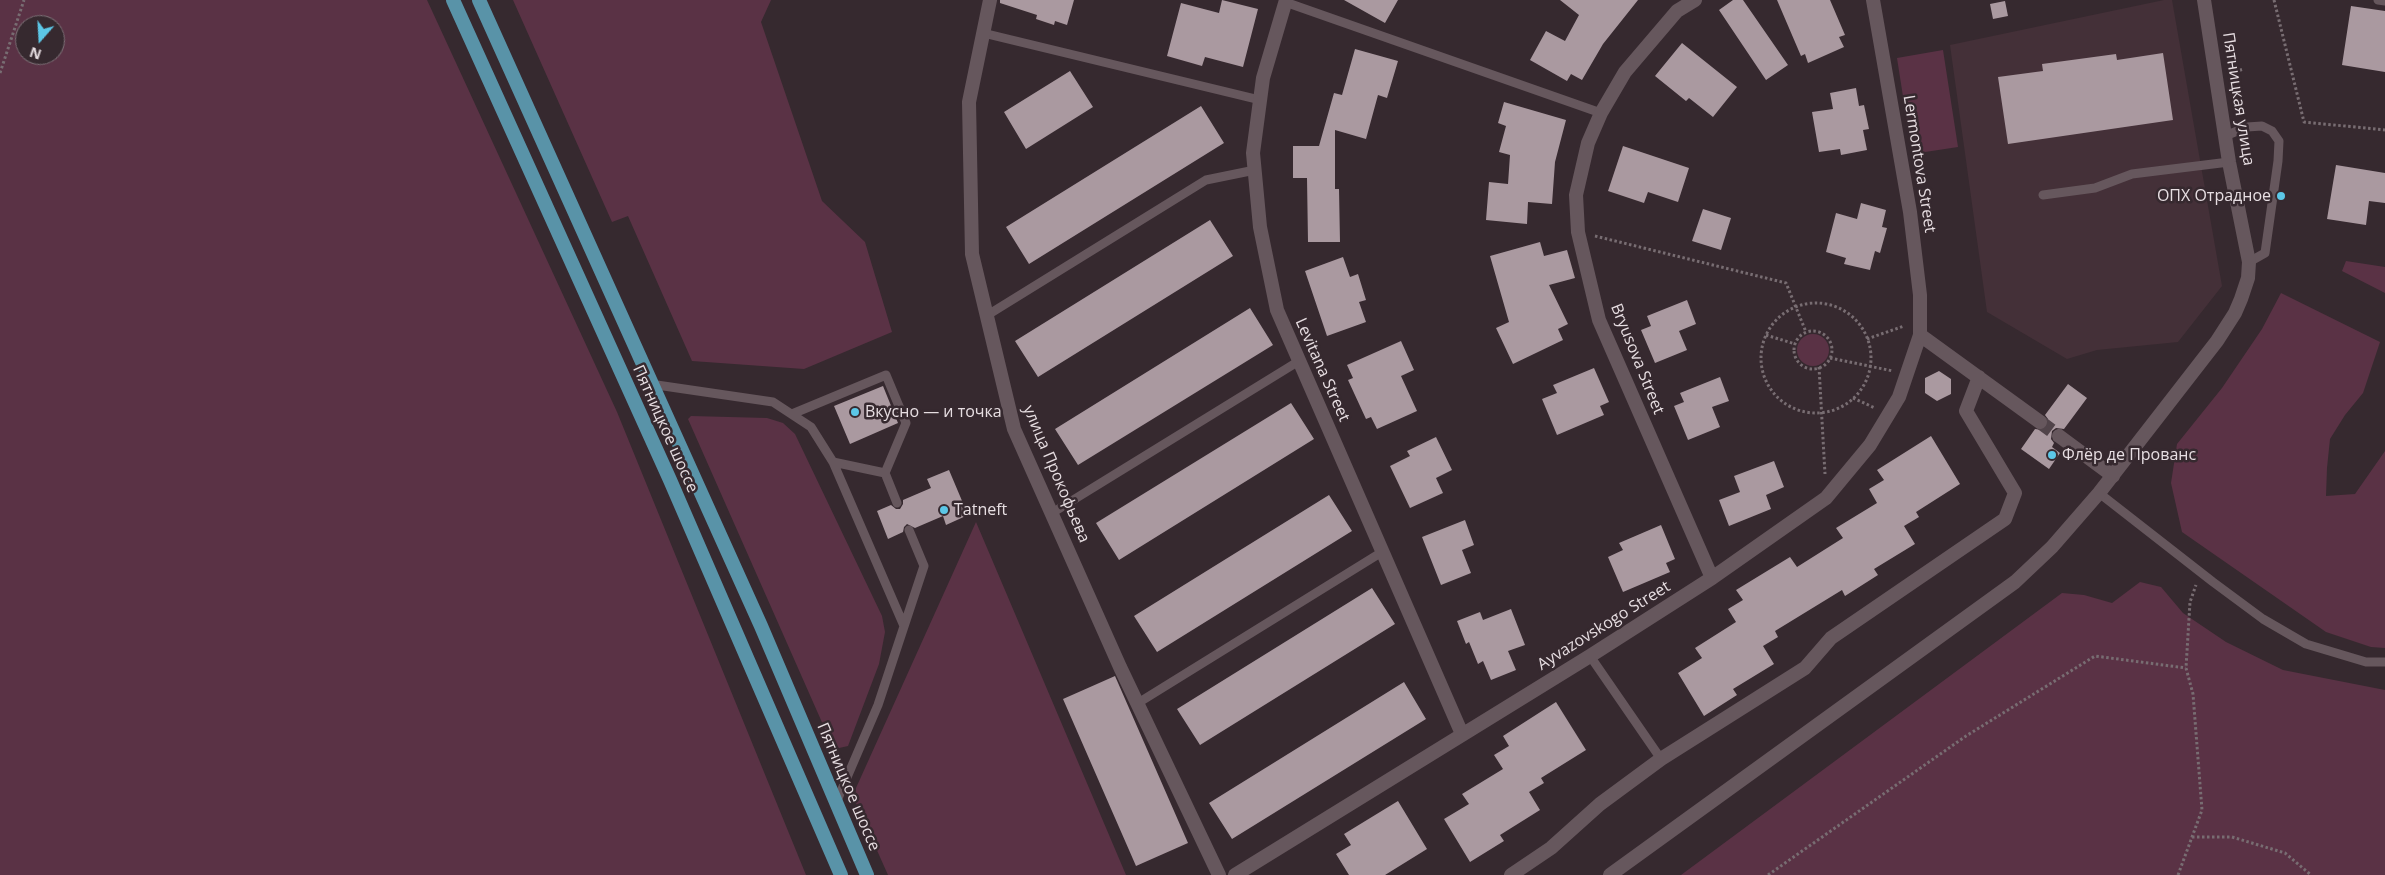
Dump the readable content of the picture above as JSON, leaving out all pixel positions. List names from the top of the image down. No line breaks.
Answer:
{"streets":{"main road":["Пятницкое шоссе"],"street":["Пятницкая улица","Lermontova Street","Bryusova Street","Levitana Street","улица Прокофьева","Ayvazovskogo Street"]},"crossings":[["Lermontova Street","Ayvazovskogo Street"],["Bryusova Street","Ayvazovskogo Street"],["Levitana Street","Ayvazovskogo Street"]],"places":["ОПХ Отрадное","Вкусно — и точка","Флёр де Прованс","Tatneft"],"north":"bottom"}
